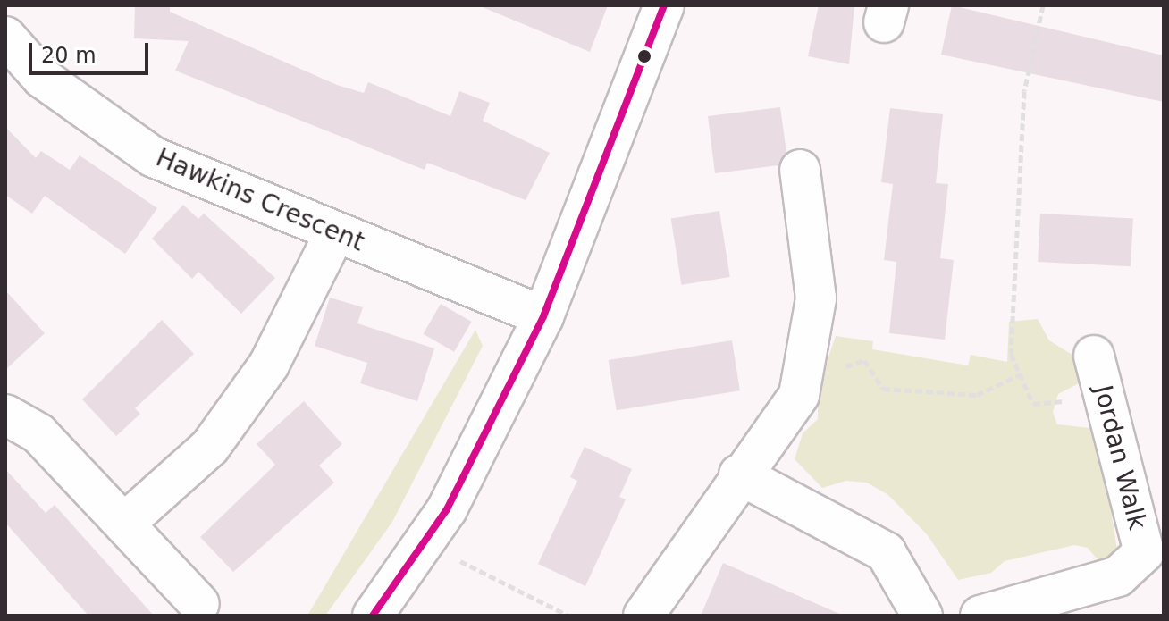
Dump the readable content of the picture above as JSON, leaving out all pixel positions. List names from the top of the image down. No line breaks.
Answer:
{"streets":{"street":["Hawkins Crescent","Jordan Walk"]},"scale_bar":"20 m"}
